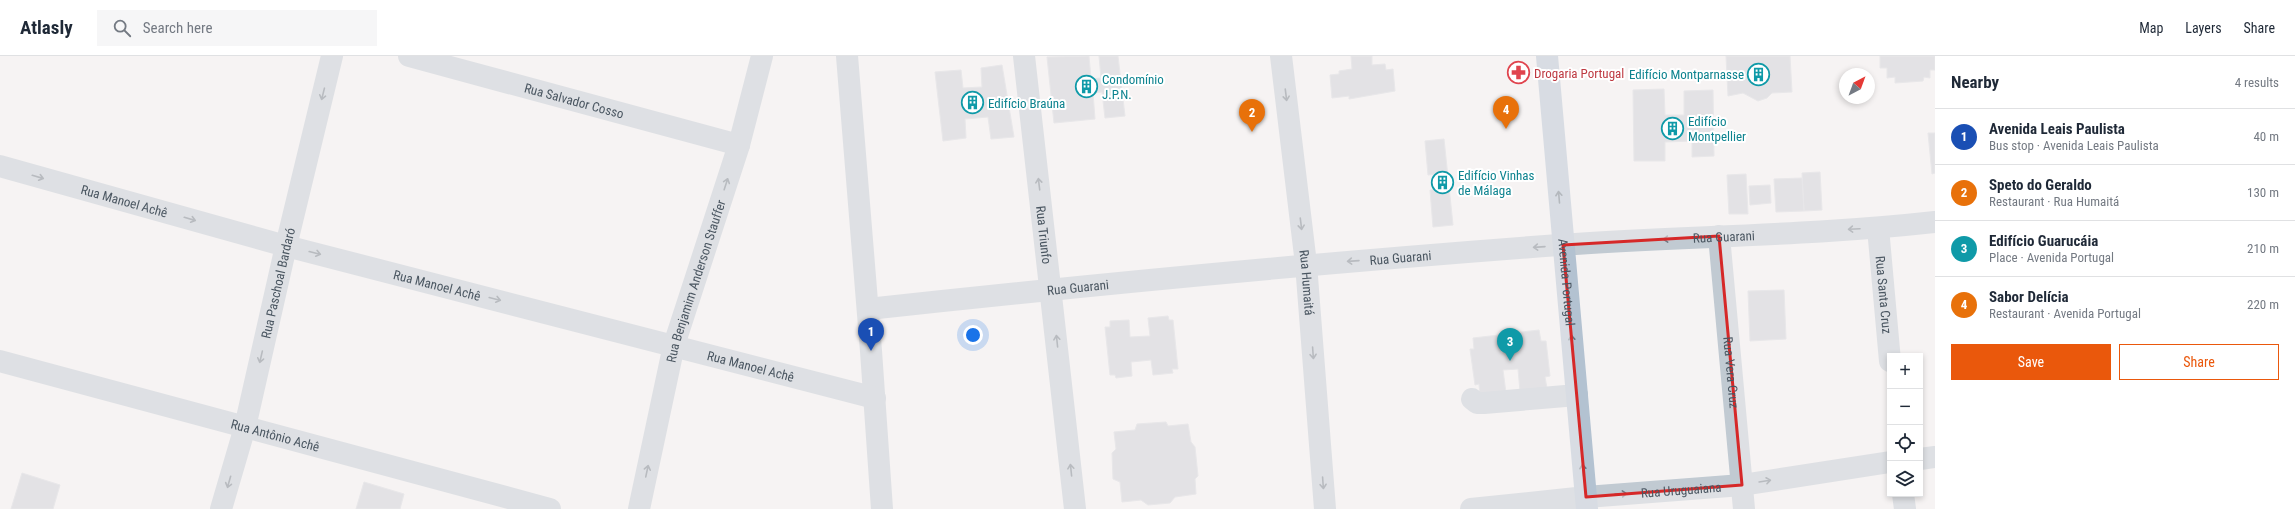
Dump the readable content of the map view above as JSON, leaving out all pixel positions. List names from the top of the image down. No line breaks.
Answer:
{"streets":{"main road":["Avenida Portugal"],"street":["Rua Salvador Cosso","Rua Manoel Achê","Rua Triunfo","Rua Guarani","Rua Benjamim Anderson Stauffer","Rua Humaitá","Rua Paschoal Bardaró","Rua Santa Cruz","Rua Vera Cruz","Rua Antônio Achê","Rua Uruguaiana"]},"crossings":[["Rua Salvador Cosso","Rua Benjamim Anderson Stauffer"],["Rua Manoel Achê","Rua Benjamim Anderson Stauffer"],["Rua Manoel Achê","Rua Paschoal Bardaró"],["Rua Triunfo","Rua Guarani"],["Rua Guarani","Rua Humaitá"],["Rua Guarani","Avenida Portugal"],["Rua Guarani","Rua Santa Cruz"],["Rua Guarani","Rua Vera Cruz"],["Rua Paschoal Bardaró","Rua Antônio Achê"],["Avenida Portugal","Rua Uruguaiana"],["Rua Vera Cruz","Rua Uruguaiana"]],"one_way":["Rua Manoel Achê","Rua Guarani","Rua Humaitá","Rua Paschoal Bardaró","Avenida Portugal","Rua Uruguaiana"],"places":{"pharmacy":["Drogaria Portugal"],"building":["Edifício Montparnasse","Condomínio J.P.N.","Edifício Braúna","Edifício Montpellier","Edifício Vinhas de Málaga"]},"north":"top right","page":{"header":"Atlasly","search":"Search here","nav":["Map","Layers","Share"],"heading":["Nearby","4 results"],"pins":["4","2","1","3"],"list":[{"mark":"1","name":"Avenida Leais Paulista","note":"Bus stop · Avenida Leais Paulista","value":"40 m"},{"mark":"2","name":"Speto do Geraldo","note":"Restaurant · Rua Humaitá","value":"130 m"},{"mark":"3","name":"Edifício Guarucáia","note":"Place · Avenida Portugal","value":"210 m"},{"mark":"4","name":"Sabor Delícia","note":"Restaurant · Avenida Portugal","value":"220 m"}],"buttons":["Save","Share"],"map_buttons":["+","−"]}}
